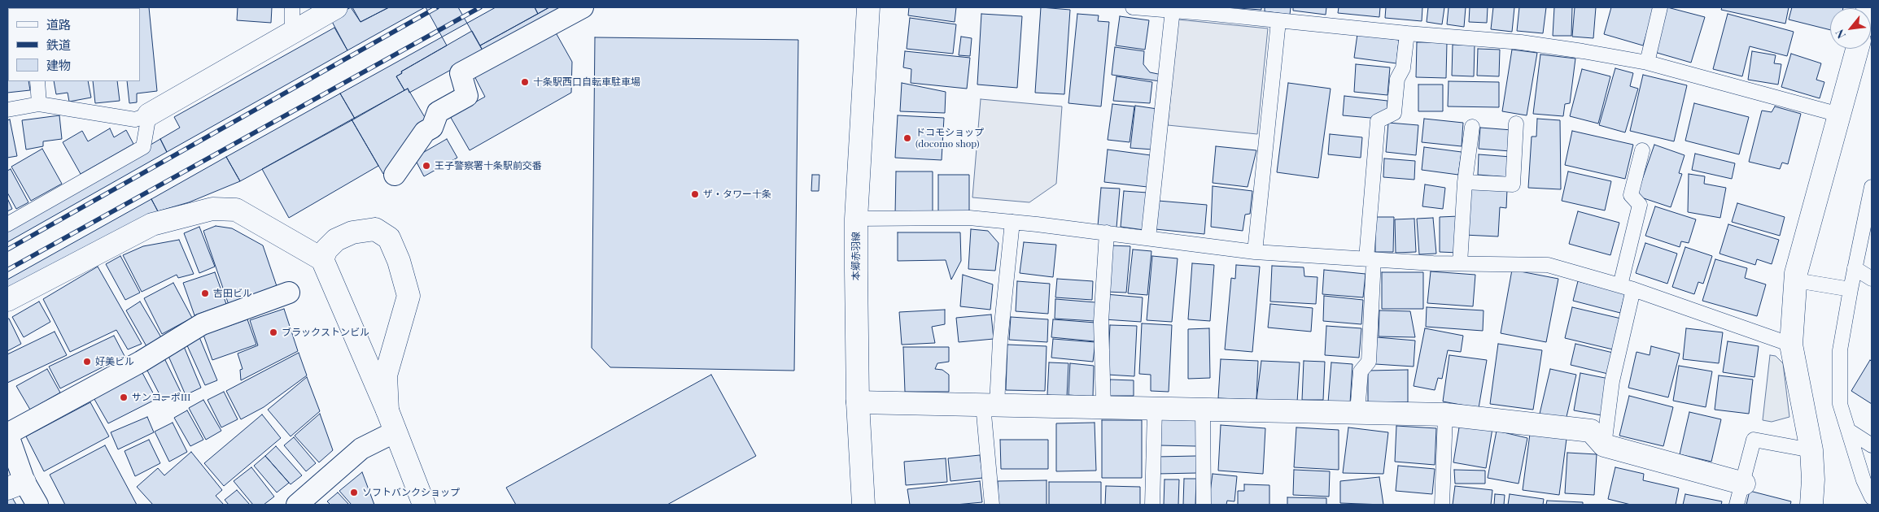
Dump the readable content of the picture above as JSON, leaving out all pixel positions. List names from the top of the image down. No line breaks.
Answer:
{"streets":{"street":["本郷赤羽線"]},"places":["十条駅西口自転車駐車場","ドコモショップ (docomo shop)","王子警察署十条駅前交番","ザ・タワー十条","吉田ビル","ブラックストンビル","好美ビル","サンコーポIII","ソフトバンクショップ"],"legend":["道路","鉄道","建物"],"north":"bottom left"}
